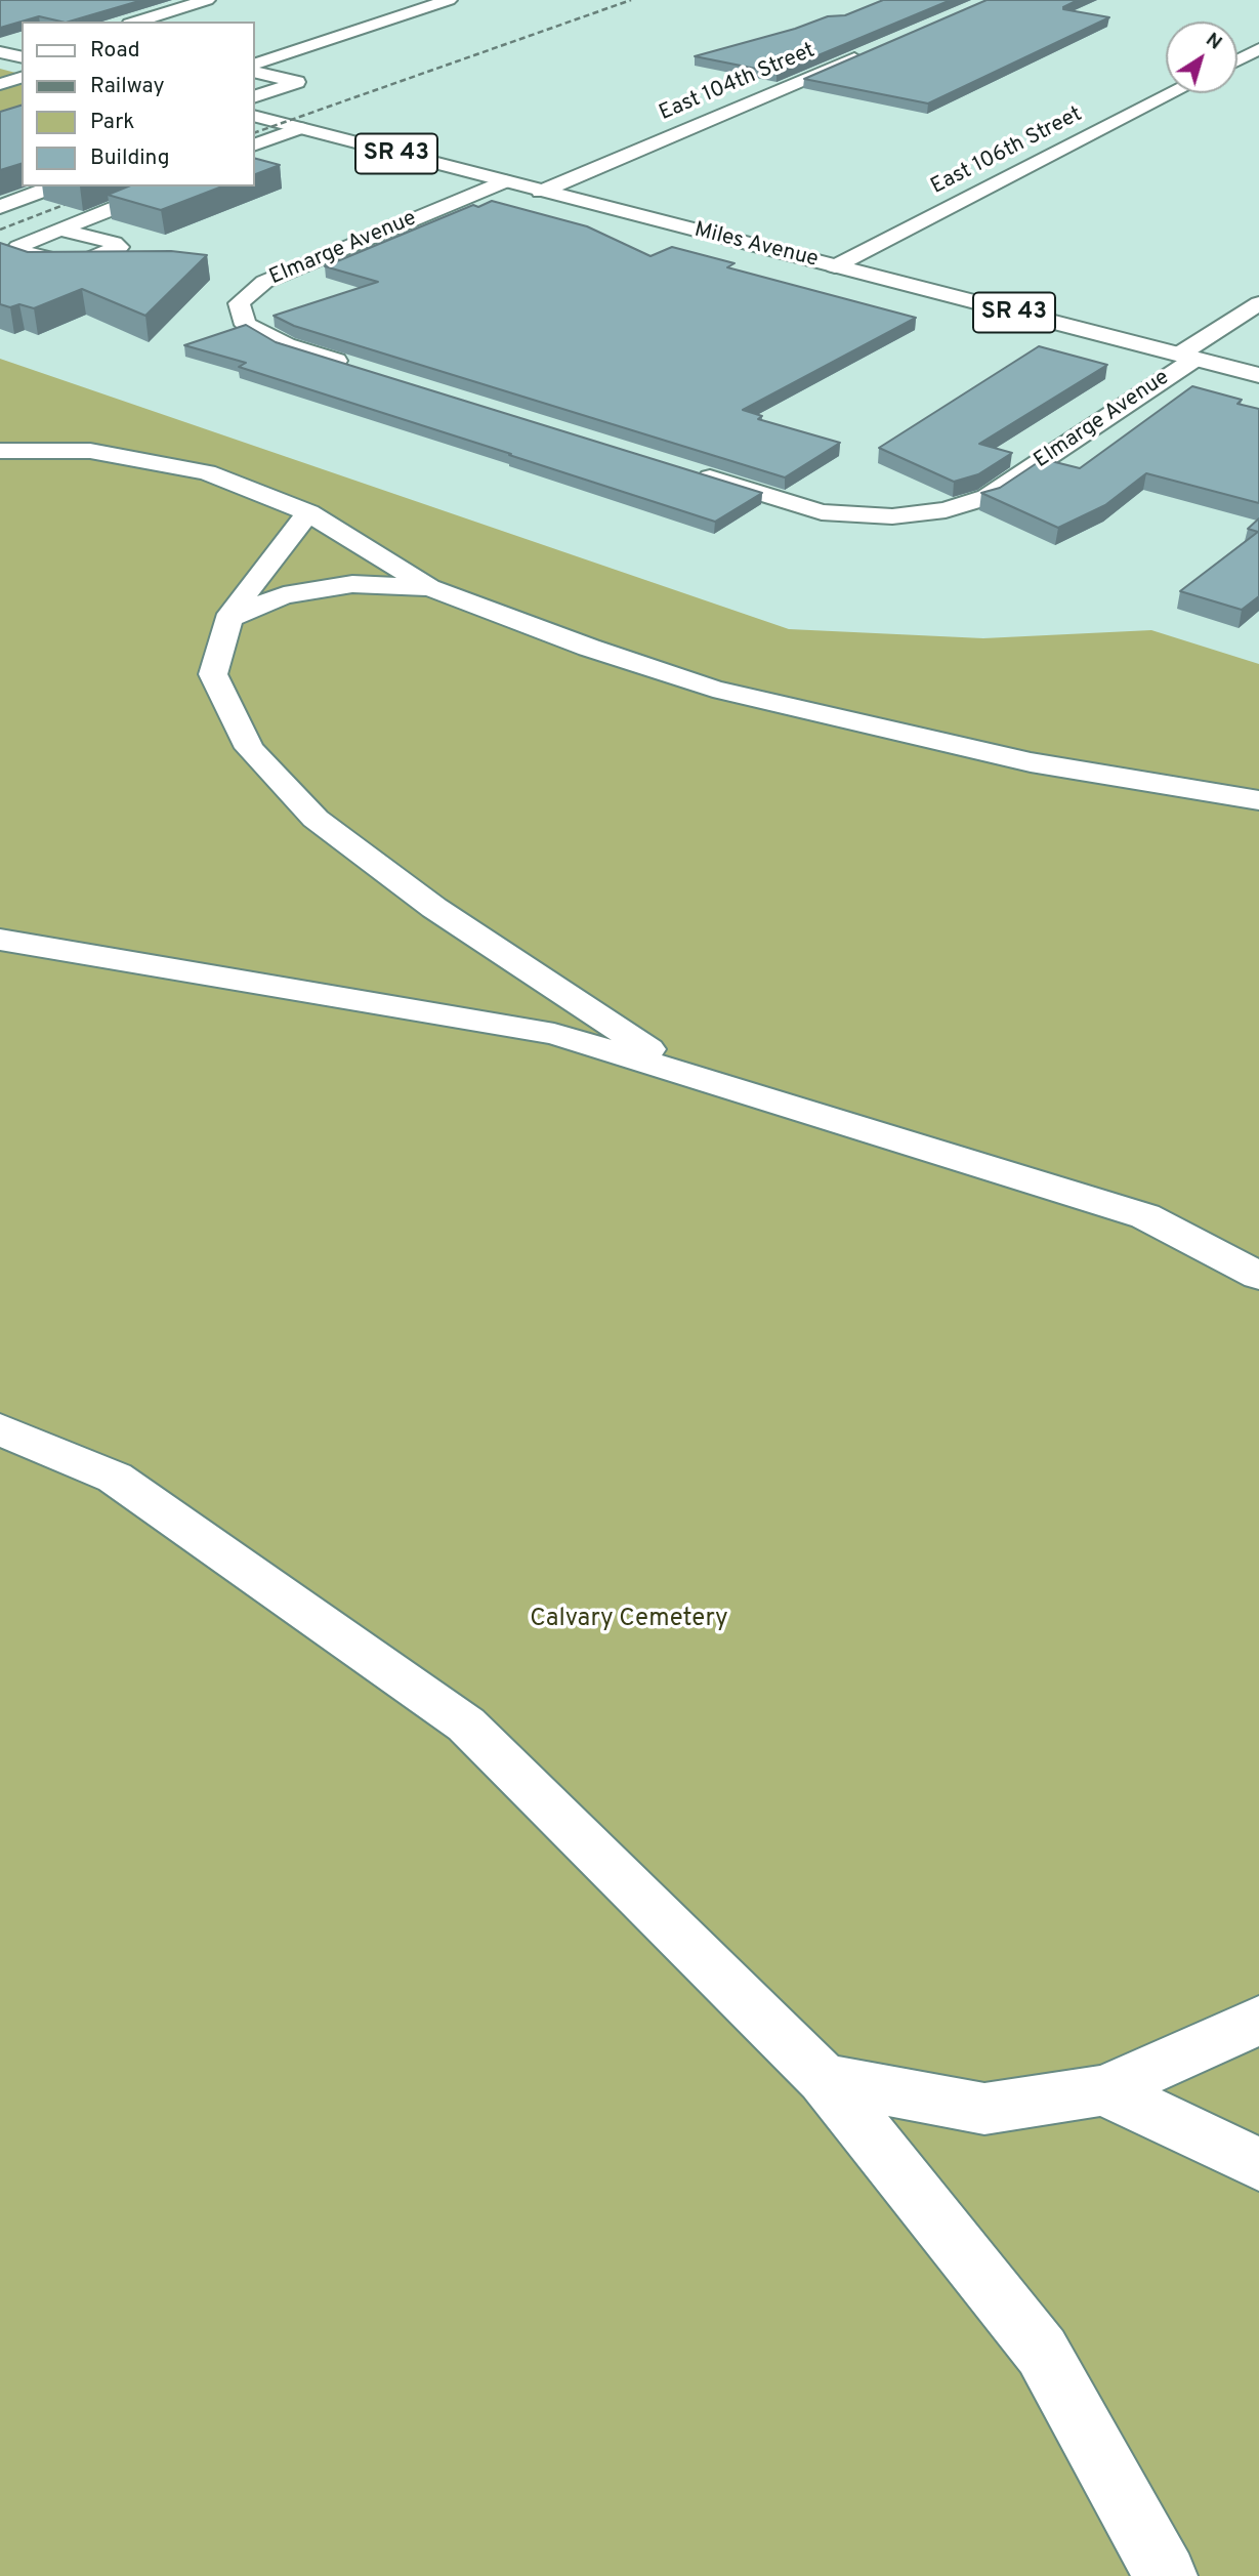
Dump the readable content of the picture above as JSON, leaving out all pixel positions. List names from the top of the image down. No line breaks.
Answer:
{"streets":{"street":["East 104th Street","East 106th Street","SR 43","Miles Avenue","Elmarge Avenue"]},"crossings":[["East 104th Street","Miles Avenue"],["East 106th Street","Miles Avenue"],["Miles Avenue","Elmarge Avenue"]],"parks":["Calvary Cemetery"],"legend":["Road","Railway","Park","Building"],"north":"top right"}
